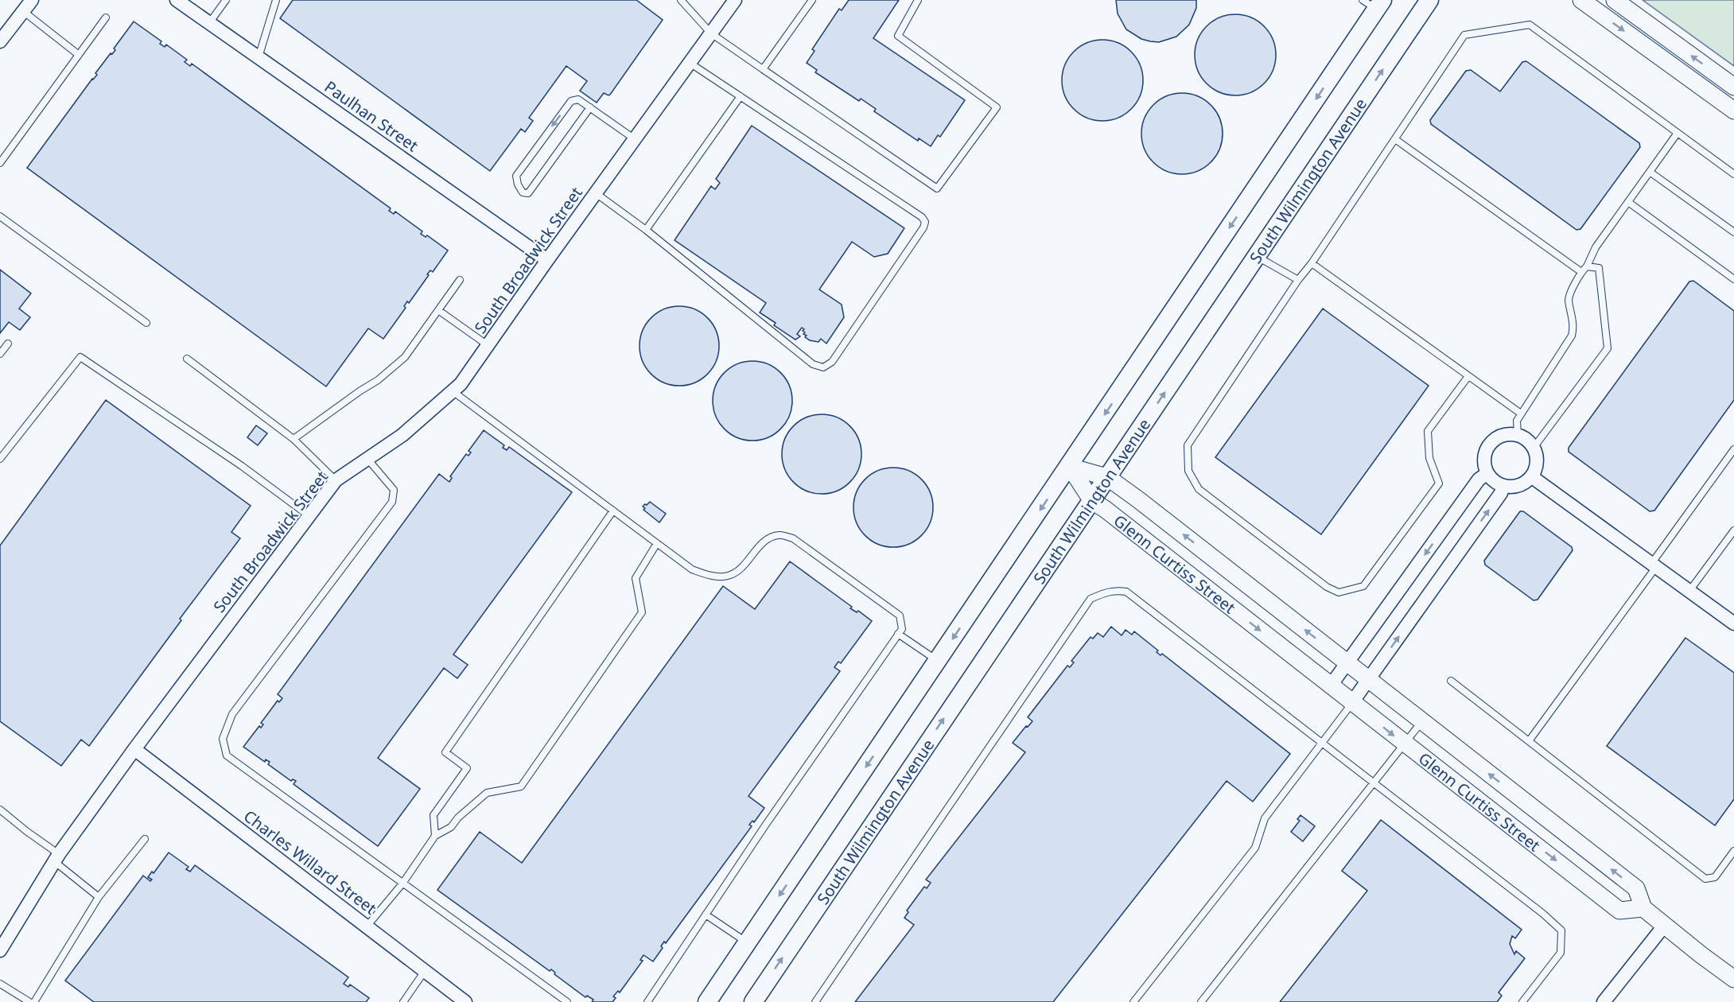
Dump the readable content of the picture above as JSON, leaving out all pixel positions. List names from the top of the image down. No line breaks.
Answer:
{"streets":{"main road":["South Wilmington Avenue"],"street":["Paulhan Street","South Broadwick Street","Glenn Curtiss Street","Charles Willard Street"]},"crossings":[["Paulhan Street","South Broadwick Street"],["South Wilmington Avenue","Glenn Curtiss Street"],["South Broadwick Street","Charles Willard Street"]]}
